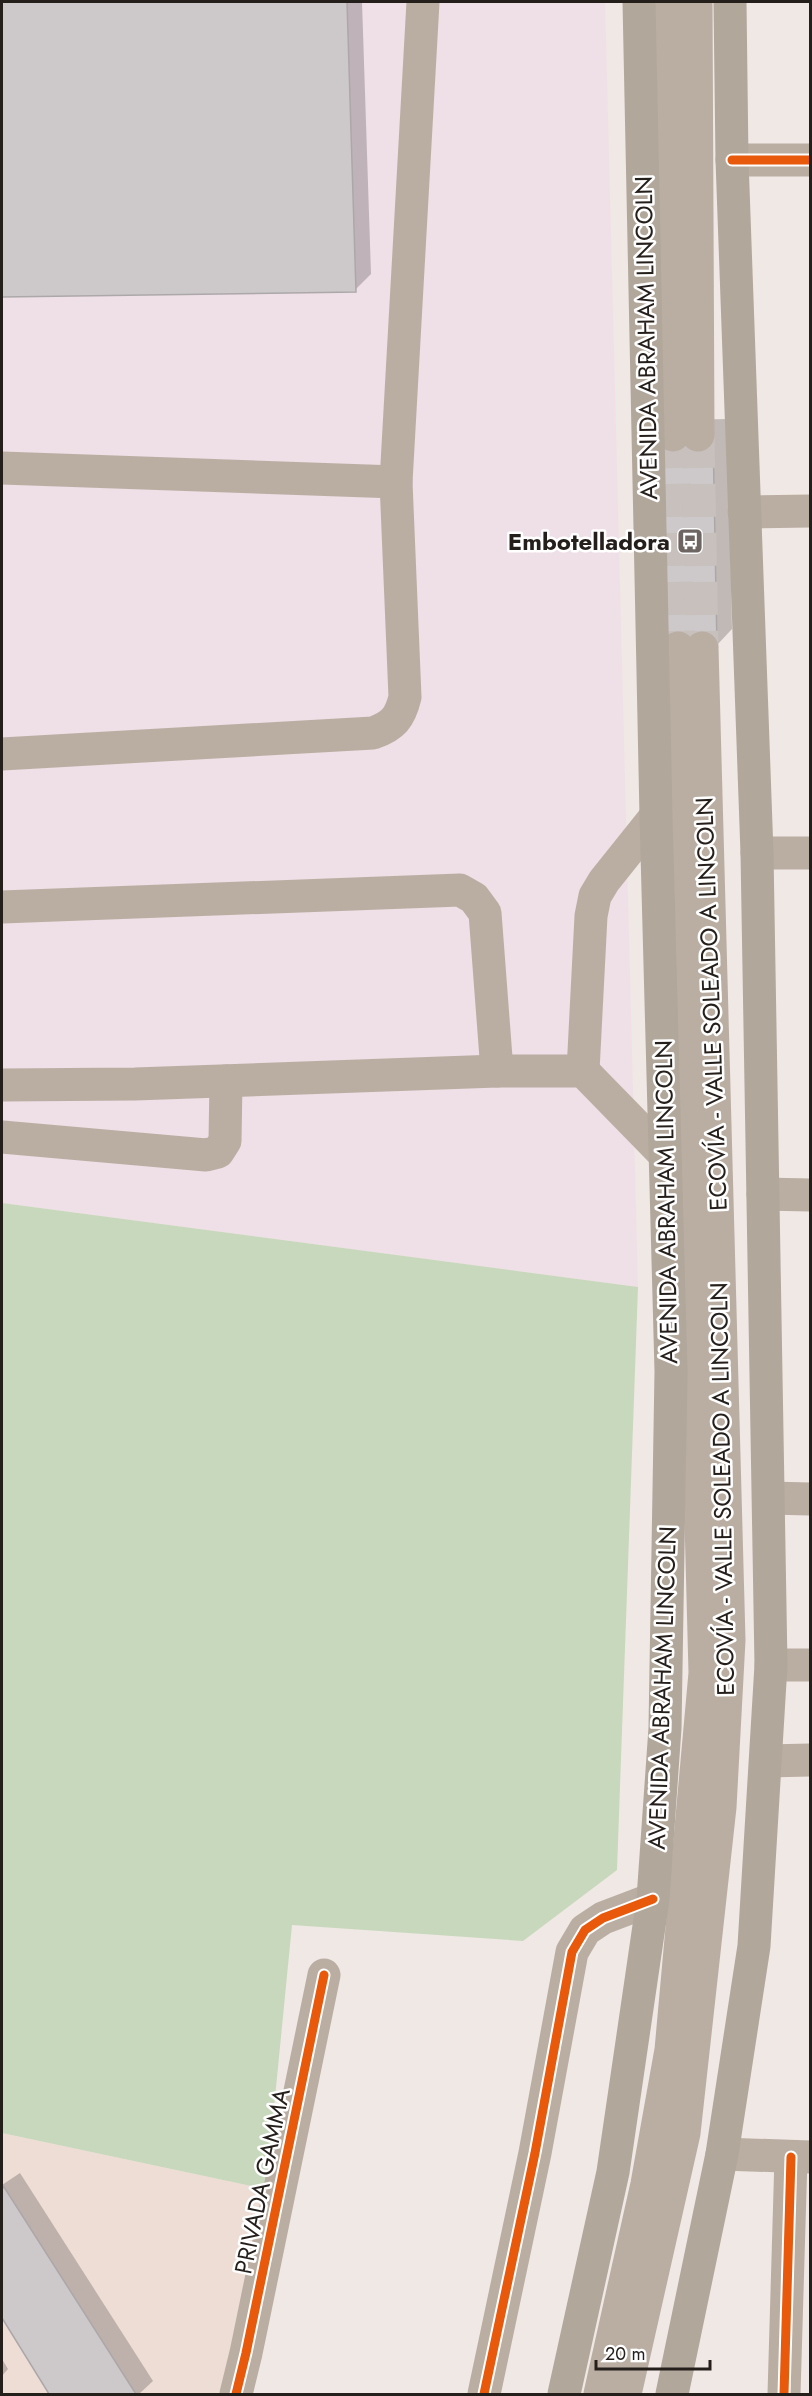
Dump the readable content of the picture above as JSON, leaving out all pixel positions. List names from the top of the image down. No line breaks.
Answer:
{"streets":{"main road":["AVENIDA ABRAHAM LINCOLN"],"street":["ECOVÍA - VALLE SOLEADO A LINCOLN","PRIVADA GAMMA"]},"places":{"bus stop":["Embotelladora"]},"scale_bar":"20 m"}
